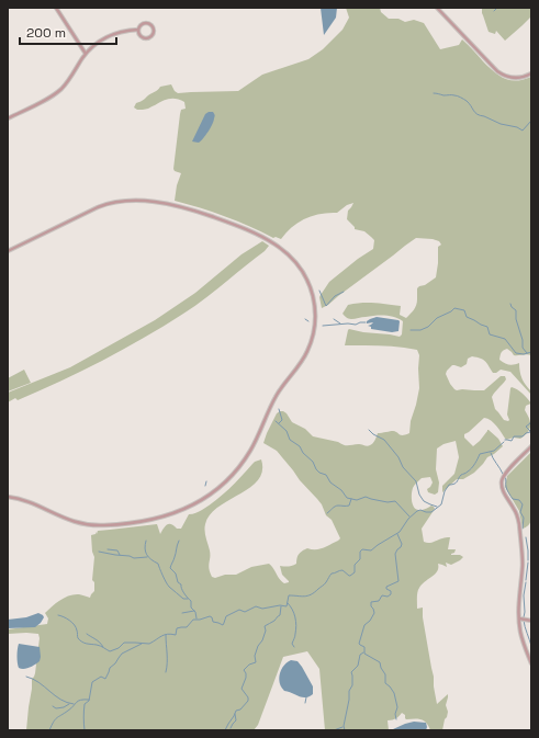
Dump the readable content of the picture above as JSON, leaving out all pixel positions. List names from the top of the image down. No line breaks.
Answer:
{"scale_bar":"200 m"}
